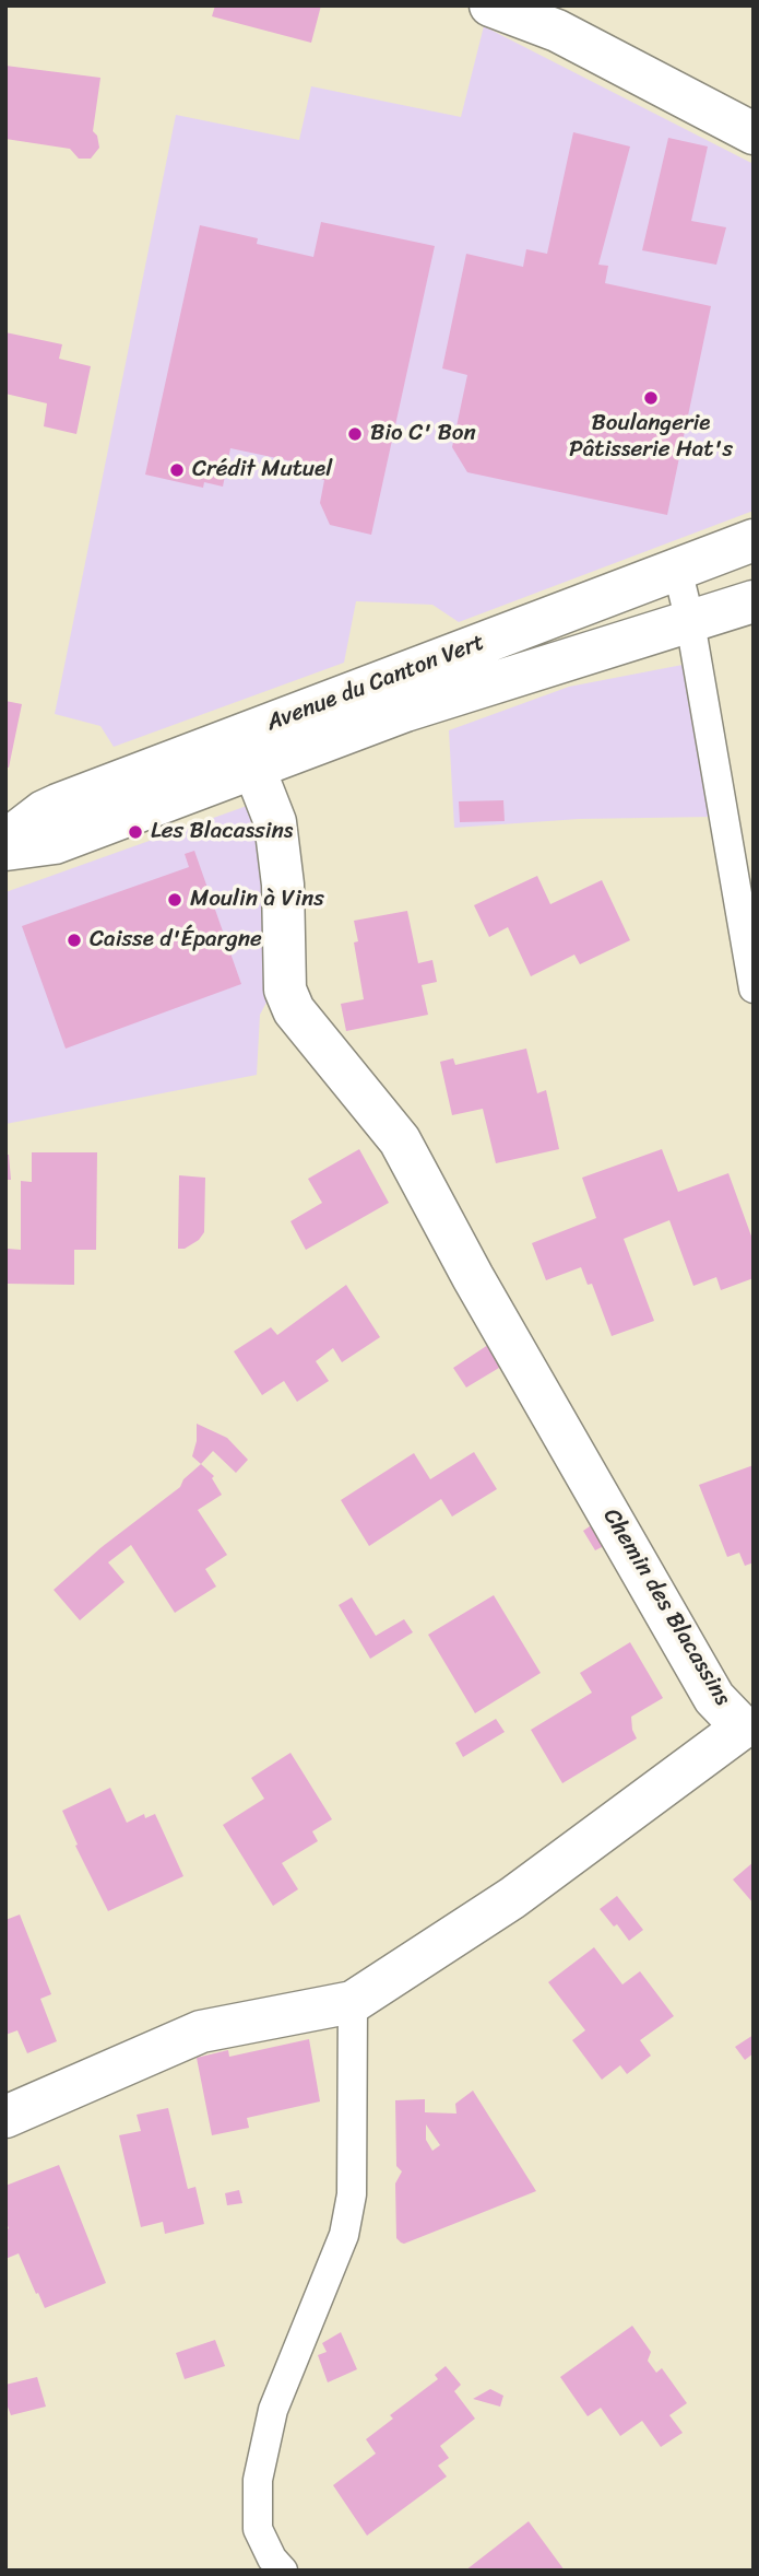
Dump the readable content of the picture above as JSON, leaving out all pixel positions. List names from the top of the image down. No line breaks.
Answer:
{"streets":{"street":["Avenue du Canton Vert","Chemin des Blacassins"]},"crossings":[["Avenue du Canton Vert","Chemin des Blacassins"]],"places":["Boulangerie Pâtisserie Hat's","Bio C' Bon","Crédit Mutuel","Les Blacassins","Moulin à Vins","Caisse d'Épargne"]}
